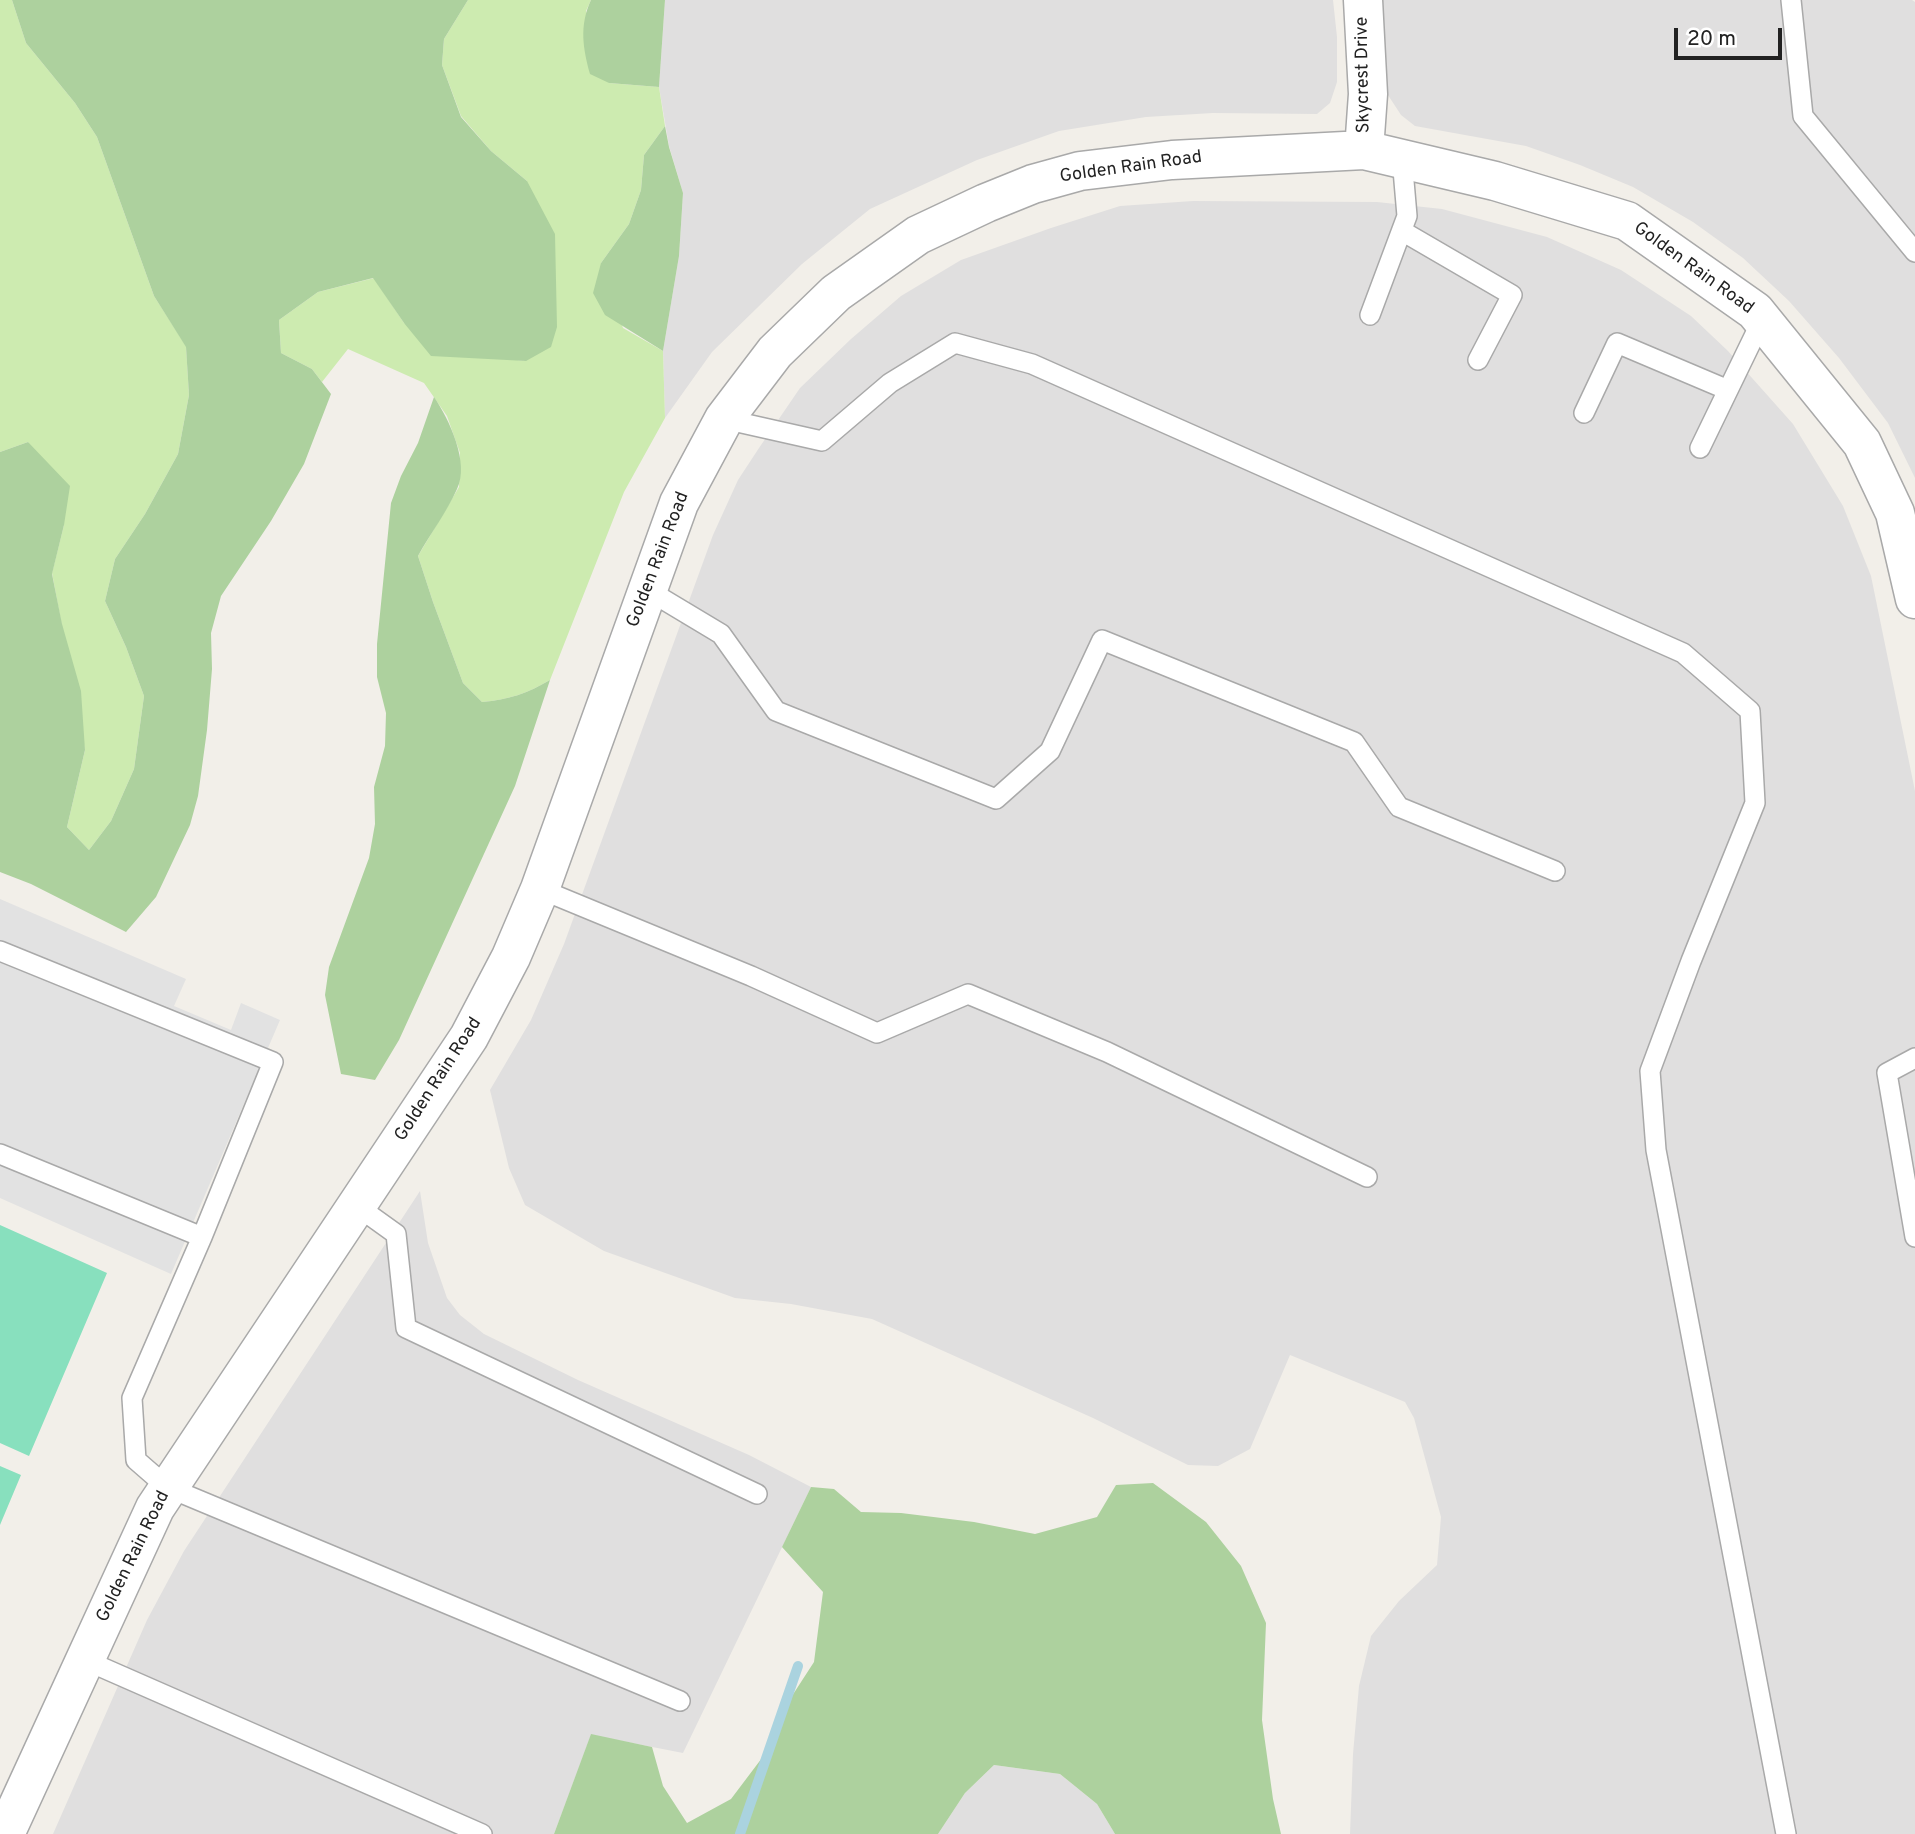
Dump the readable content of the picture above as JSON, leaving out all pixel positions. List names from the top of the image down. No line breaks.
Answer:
{"streets":{"street":["Skycrest Drive","Golden Rain Road"]},"crossings":[["Skycrest Drive","Golden Rain Road"]],"scale_bar":"20 m"}
